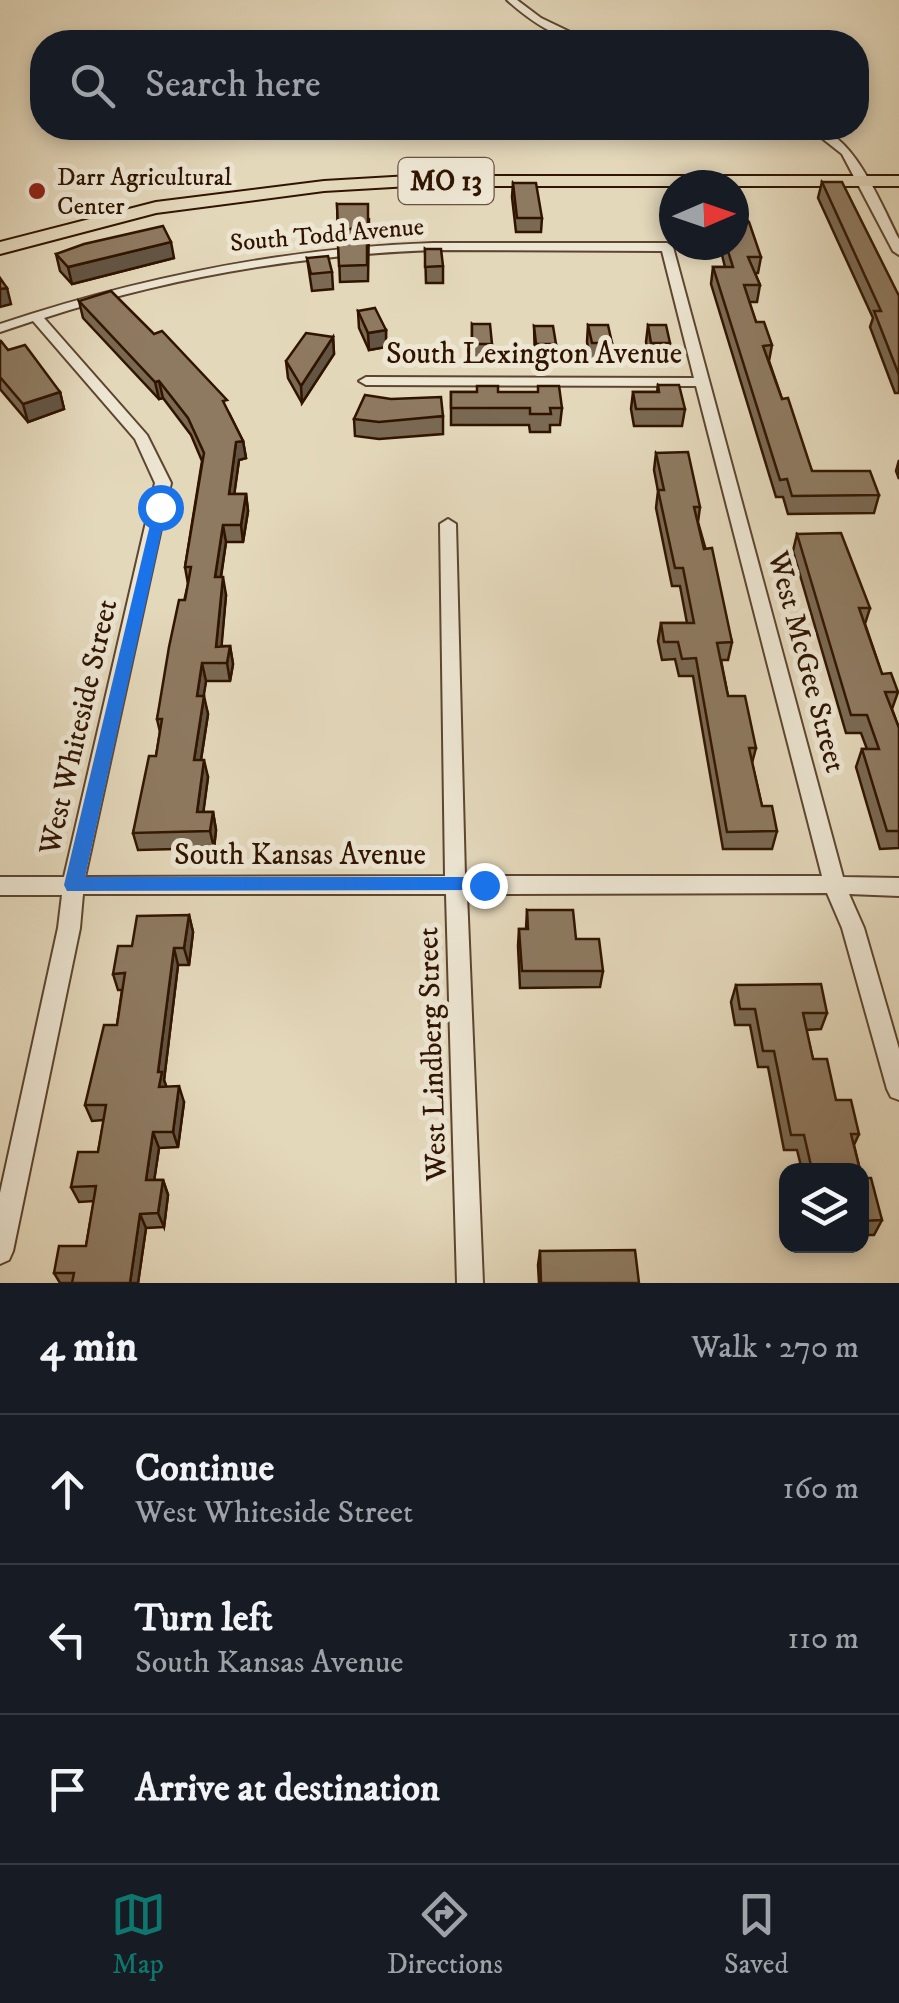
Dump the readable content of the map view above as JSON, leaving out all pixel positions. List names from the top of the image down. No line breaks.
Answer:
{"streets":{"main road":["MO 13"],"street":["South Todd Avenue","South Lexington Avenue","West McGee Street","West Whiteside Street","South Kansas Avenue","West Lindberg Street"]},"crossings":[["South Todd Avenue","West Whiteside Street"],["South Lexington Avenue","West McGee Street"],["West McGee Street","South Kansas Avenue"],["West Whiteside Street","South Kansas Avenue"],["South Kansas Avenue","West Lindberg Street"]],"places":["Darr Agricultural Center"],"north":"right","page":{"search":"Search here","heading":["4 min","Walk · 270 m"],"list":[["Continue","West Whiteside Street","160 m"],["Turn left","South Kansas Avenue","110 m"],"Arrive at destination"],"nav":["Map","Directions","Saved"]}}
